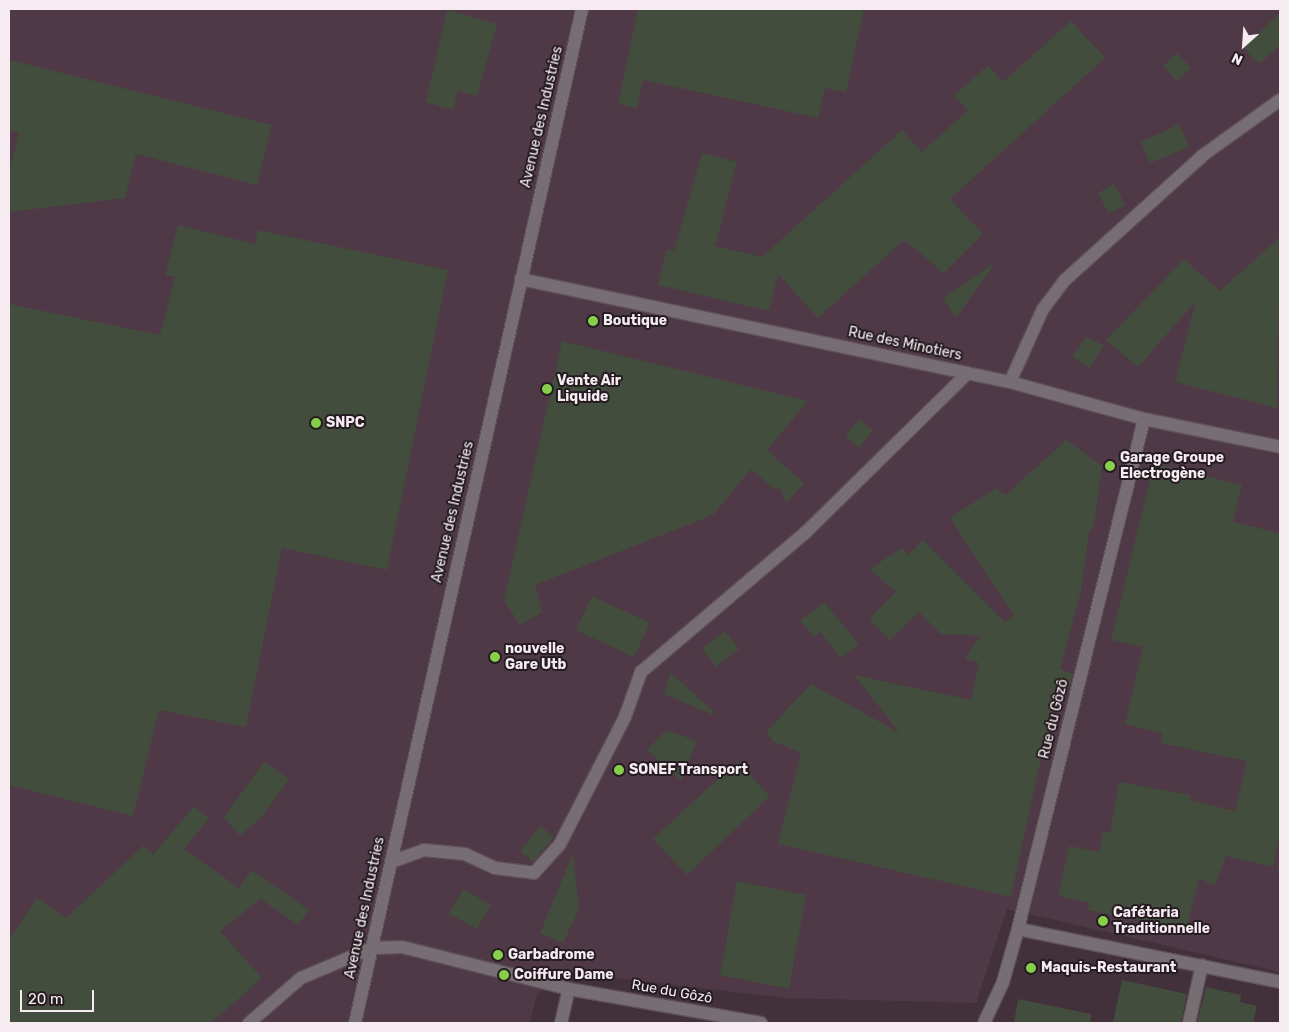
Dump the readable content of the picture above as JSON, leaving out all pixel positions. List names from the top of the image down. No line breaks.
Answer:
{"streets":{"street":["Avenue des Industries","Rue des Minotiers","Rue du Gôzô"]},"crossings":[["Avenue des Industries","Rue des Minotiers"],["Avenue des Industries","Rue du Gôzô"],["Rue des Minotiers","Rue du Gôzô"]],"places":["Boutique","Vente Air Liquide","SNPC","Garage Groupe Electrogène","nouvelle Gare Utb","SONEF Transport","Cafétaria Traditionnelle","Garbadrome","Maquis-Restaurant","Coiffure Dame"],"scale_bar":"20 m","north":"bottom left"}
